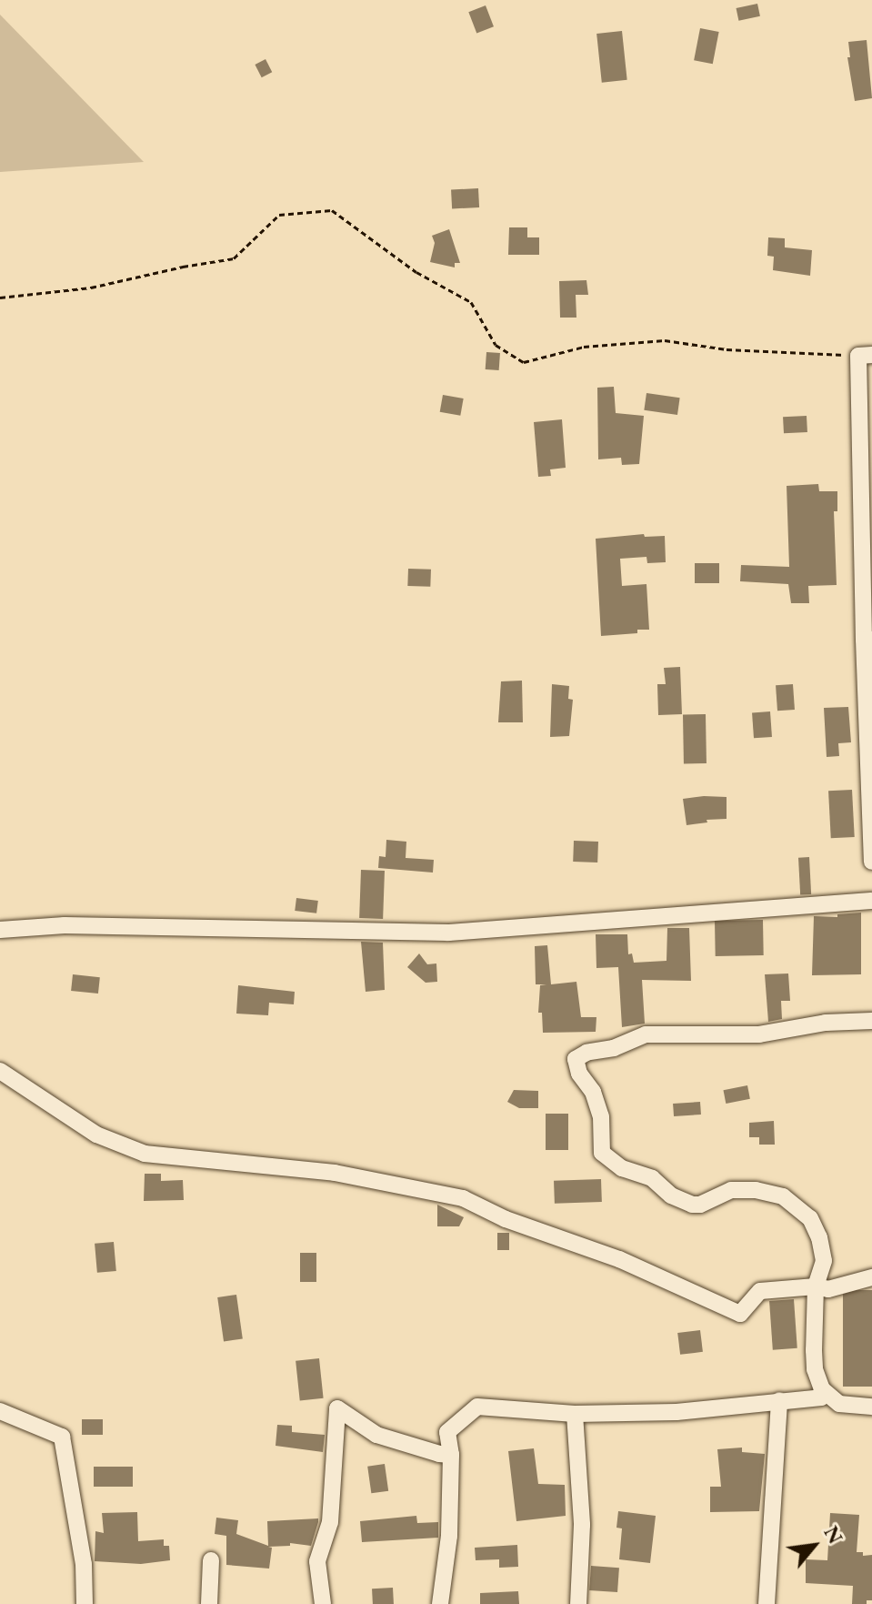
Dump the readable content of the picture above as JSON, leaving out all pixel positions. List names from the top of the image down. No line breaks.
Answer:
{"north":"top right"}
